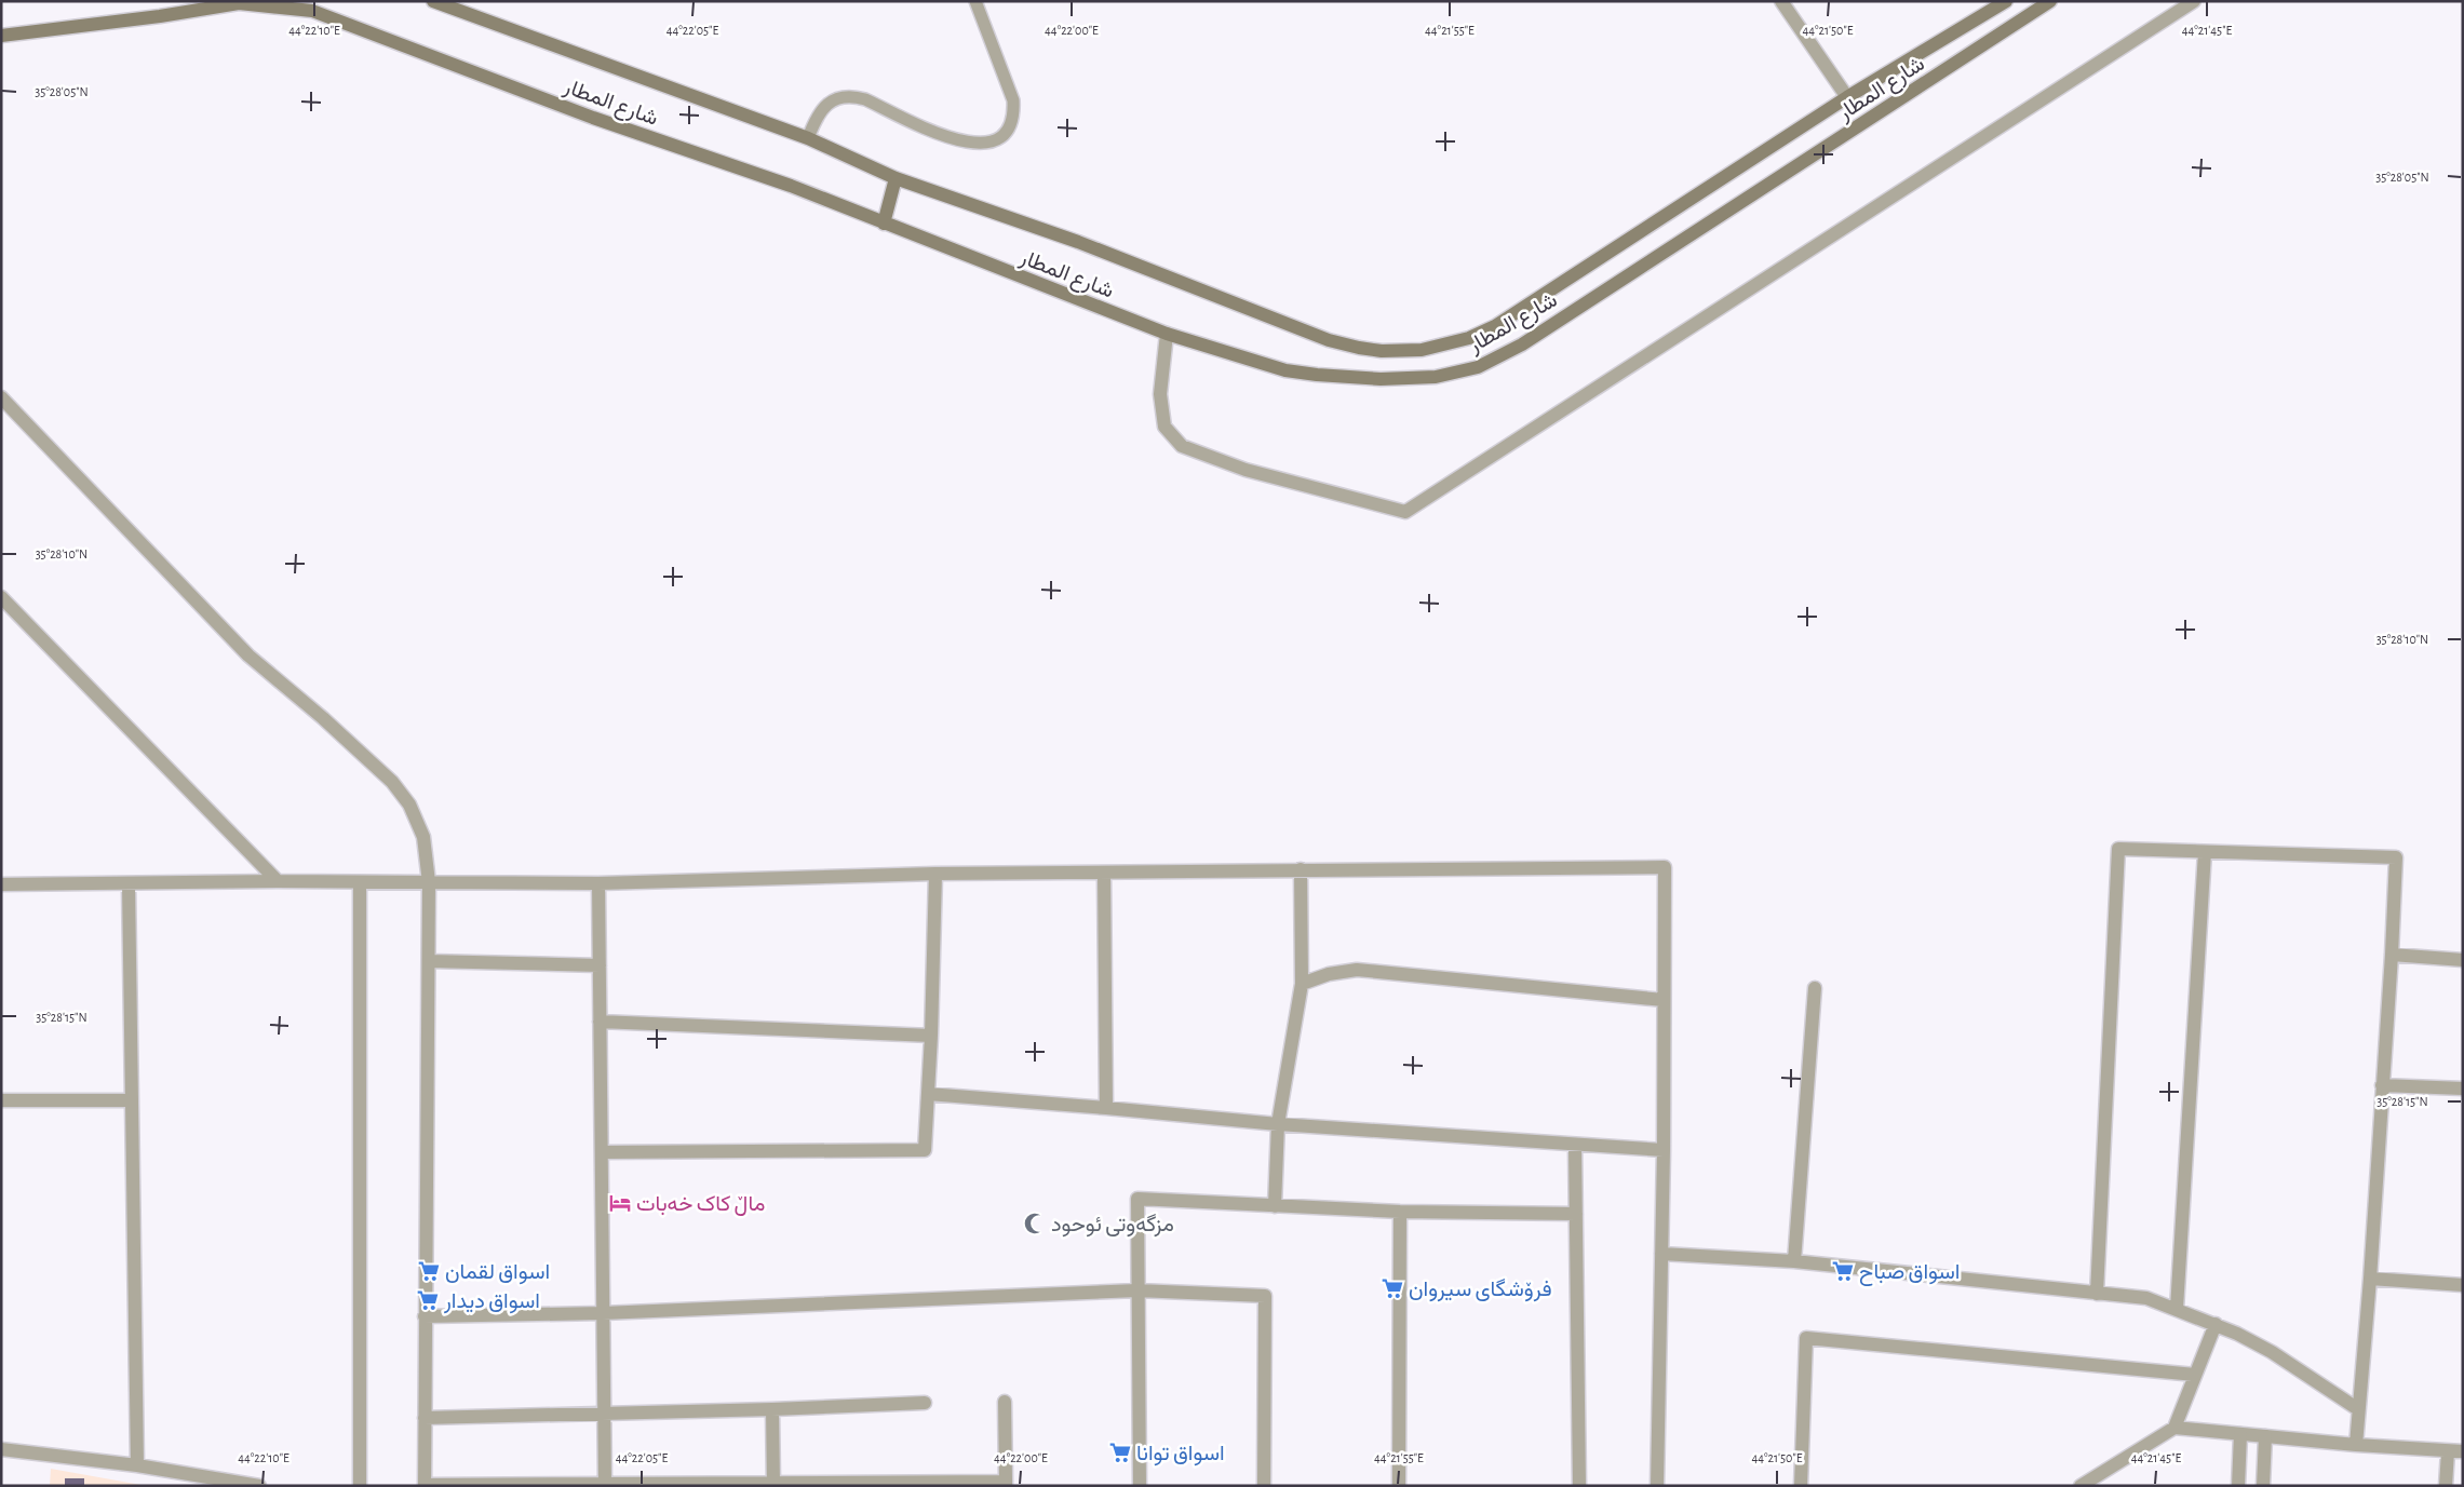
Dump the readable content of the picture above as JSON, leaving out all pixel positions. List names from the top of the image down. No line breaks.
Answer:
{"streets":{"main road":["شارع المطار"]},"places":{"hotel":["ماڵ کاک خەبات"],"mosque":["مزگەوتی ئوحود"],"supermarket":["اسواق لقمان","اسواق صباح","فرۆشگای سیروان","اسواق ديدار","اسواق توانا"]},"coordinates":["44°22'10\"E","44°22'05\"E","44°22'00\"E","44°21'55\"E","44°21'50\"E","44°21'45\"E","35°28'05\"N","35°28'10\"N","35°28'15\"N"]}
